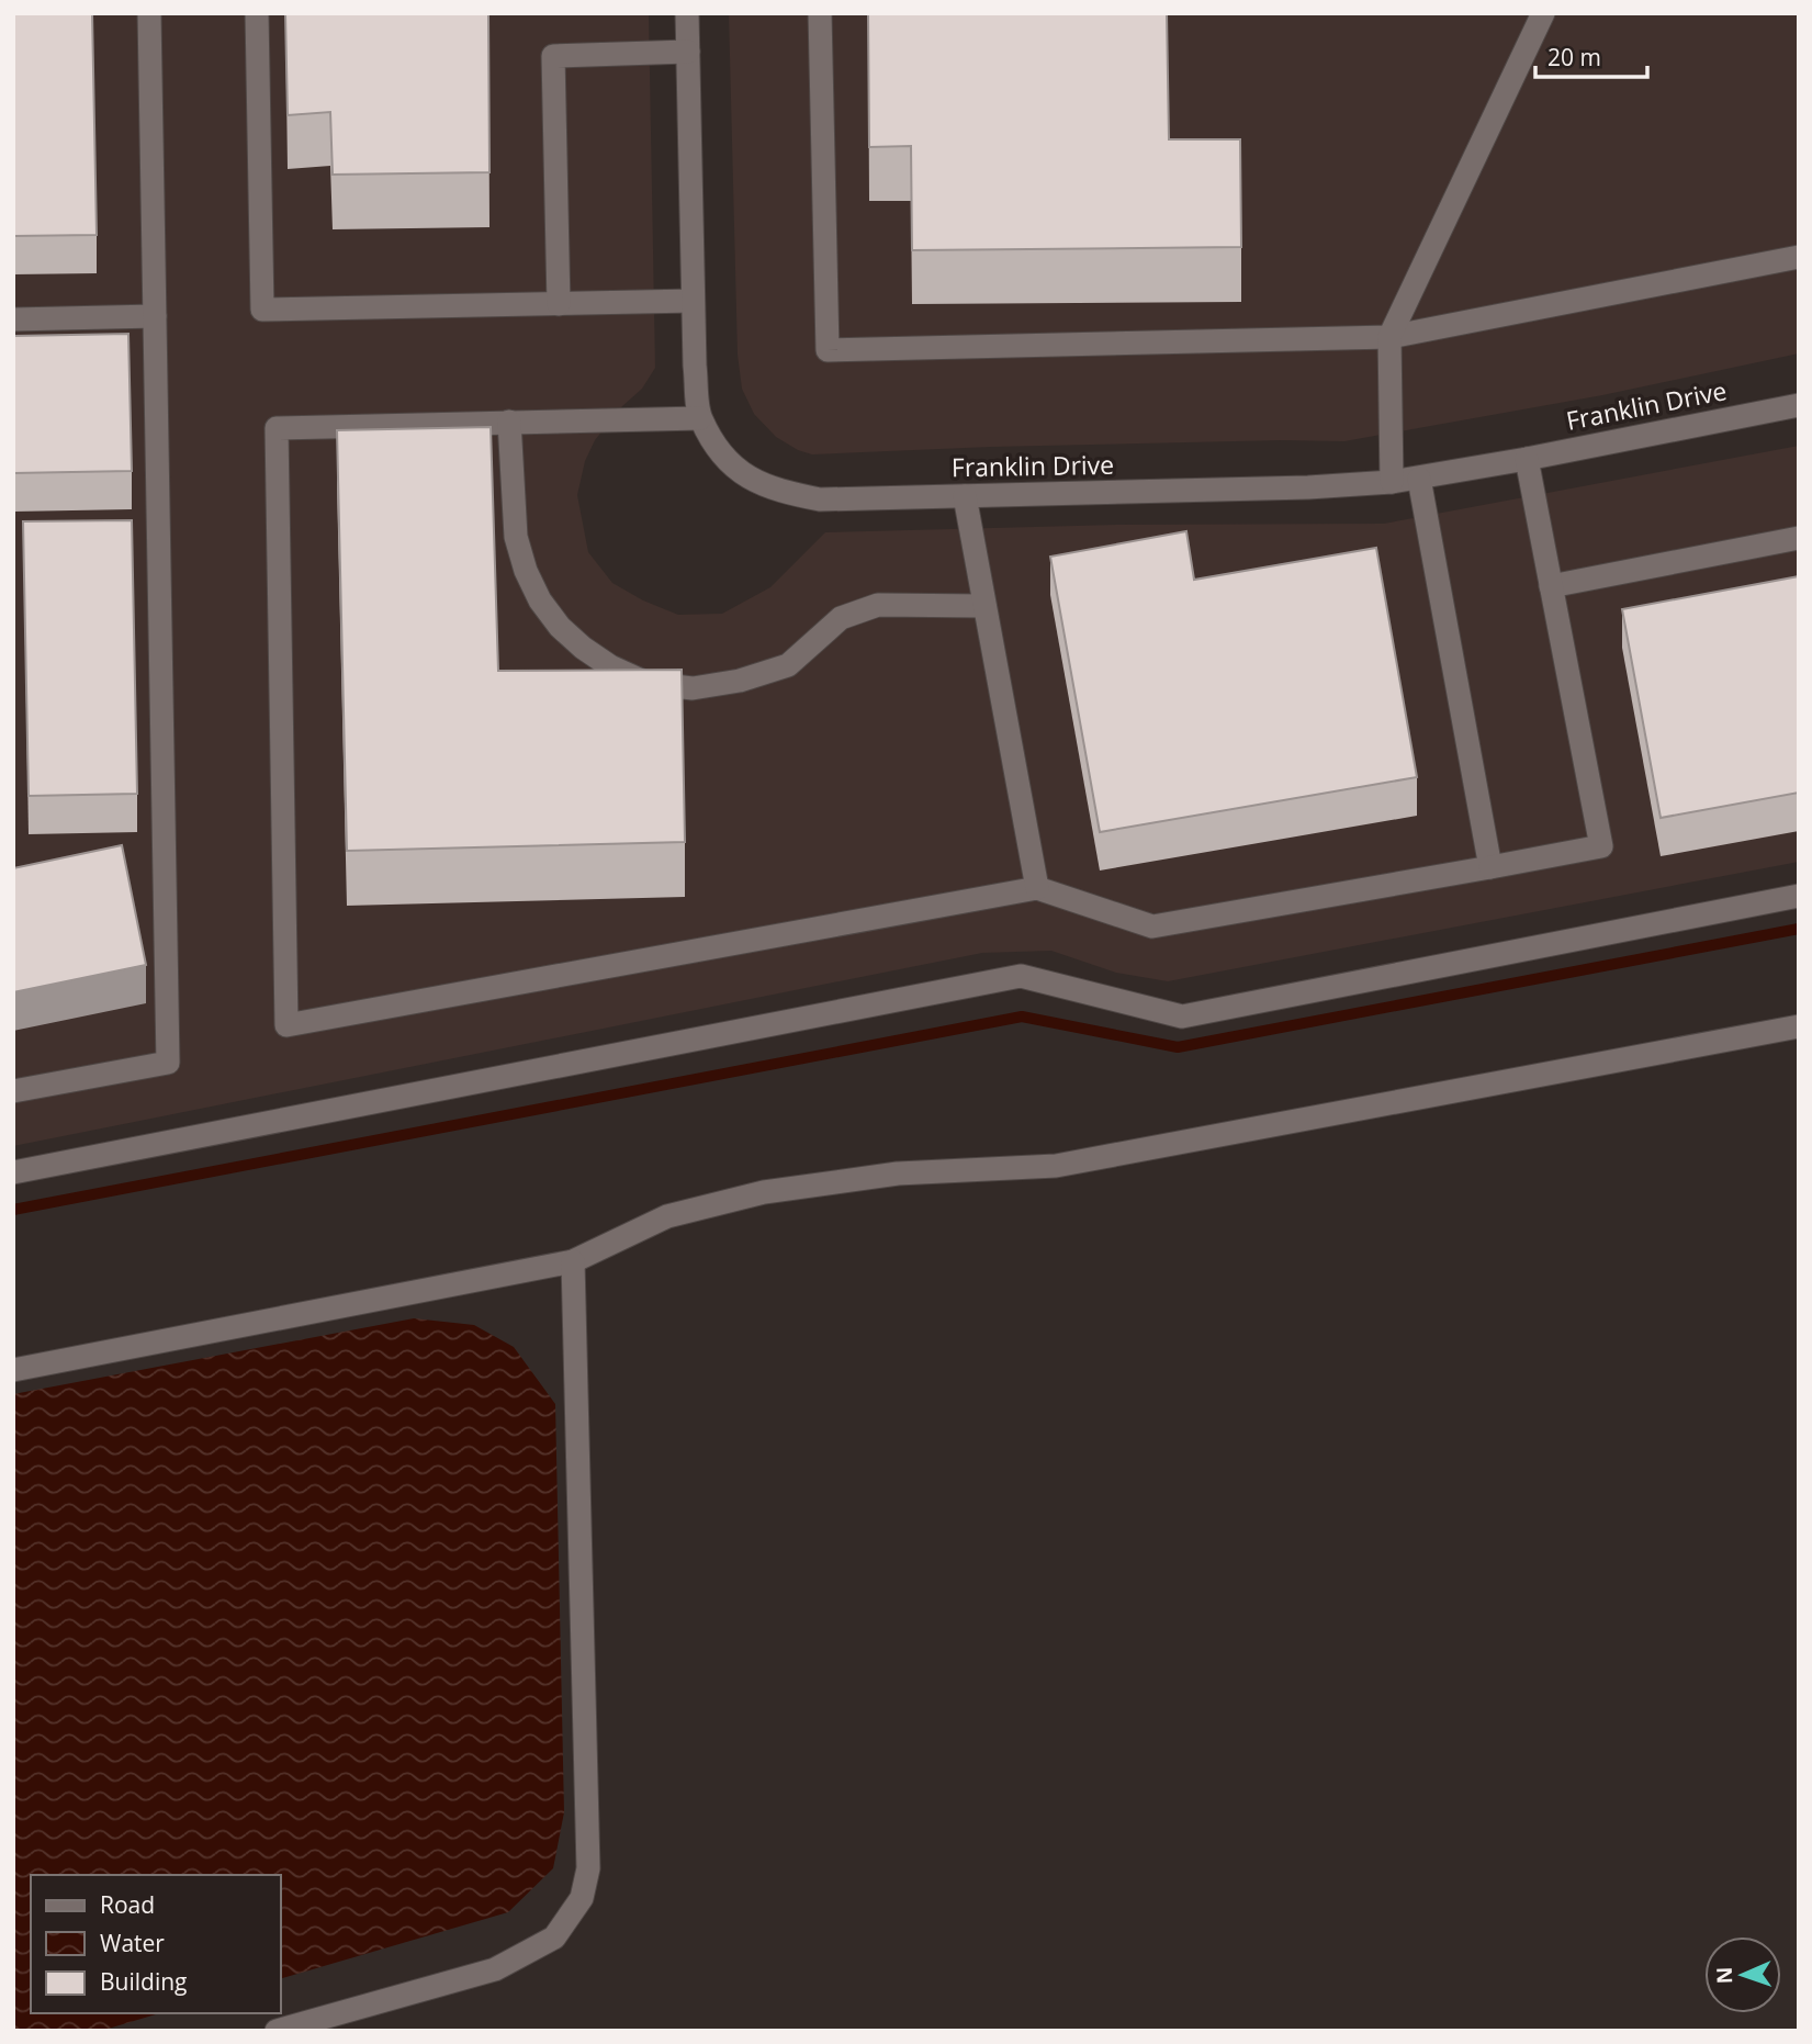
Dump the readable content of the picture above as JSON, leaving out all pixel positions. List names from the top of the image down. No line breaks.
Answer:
{"streets":{"street":["Franklin Drive"]},"legend":["Road","Water","Building"],"scale_bar":"20 m","north":"left"}
